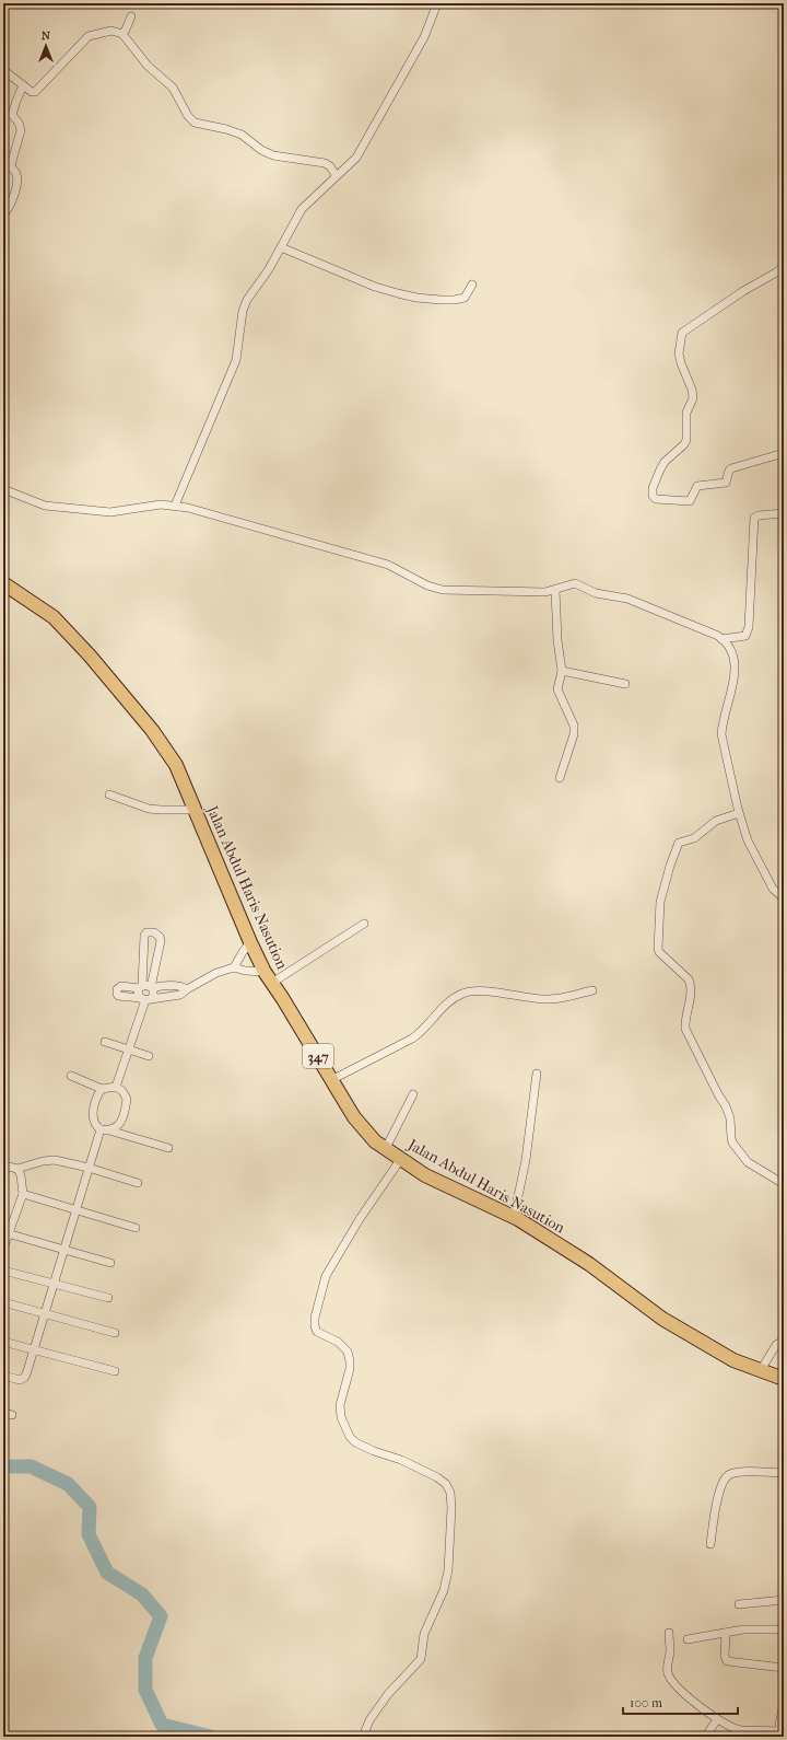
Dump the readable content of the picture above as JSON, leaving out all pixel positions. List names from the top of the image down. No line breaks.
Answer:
{"streets":{"main road":["Jalan Abdul Haris Nasution","347"]},"scale_bar":"100 m","north":"top"}
